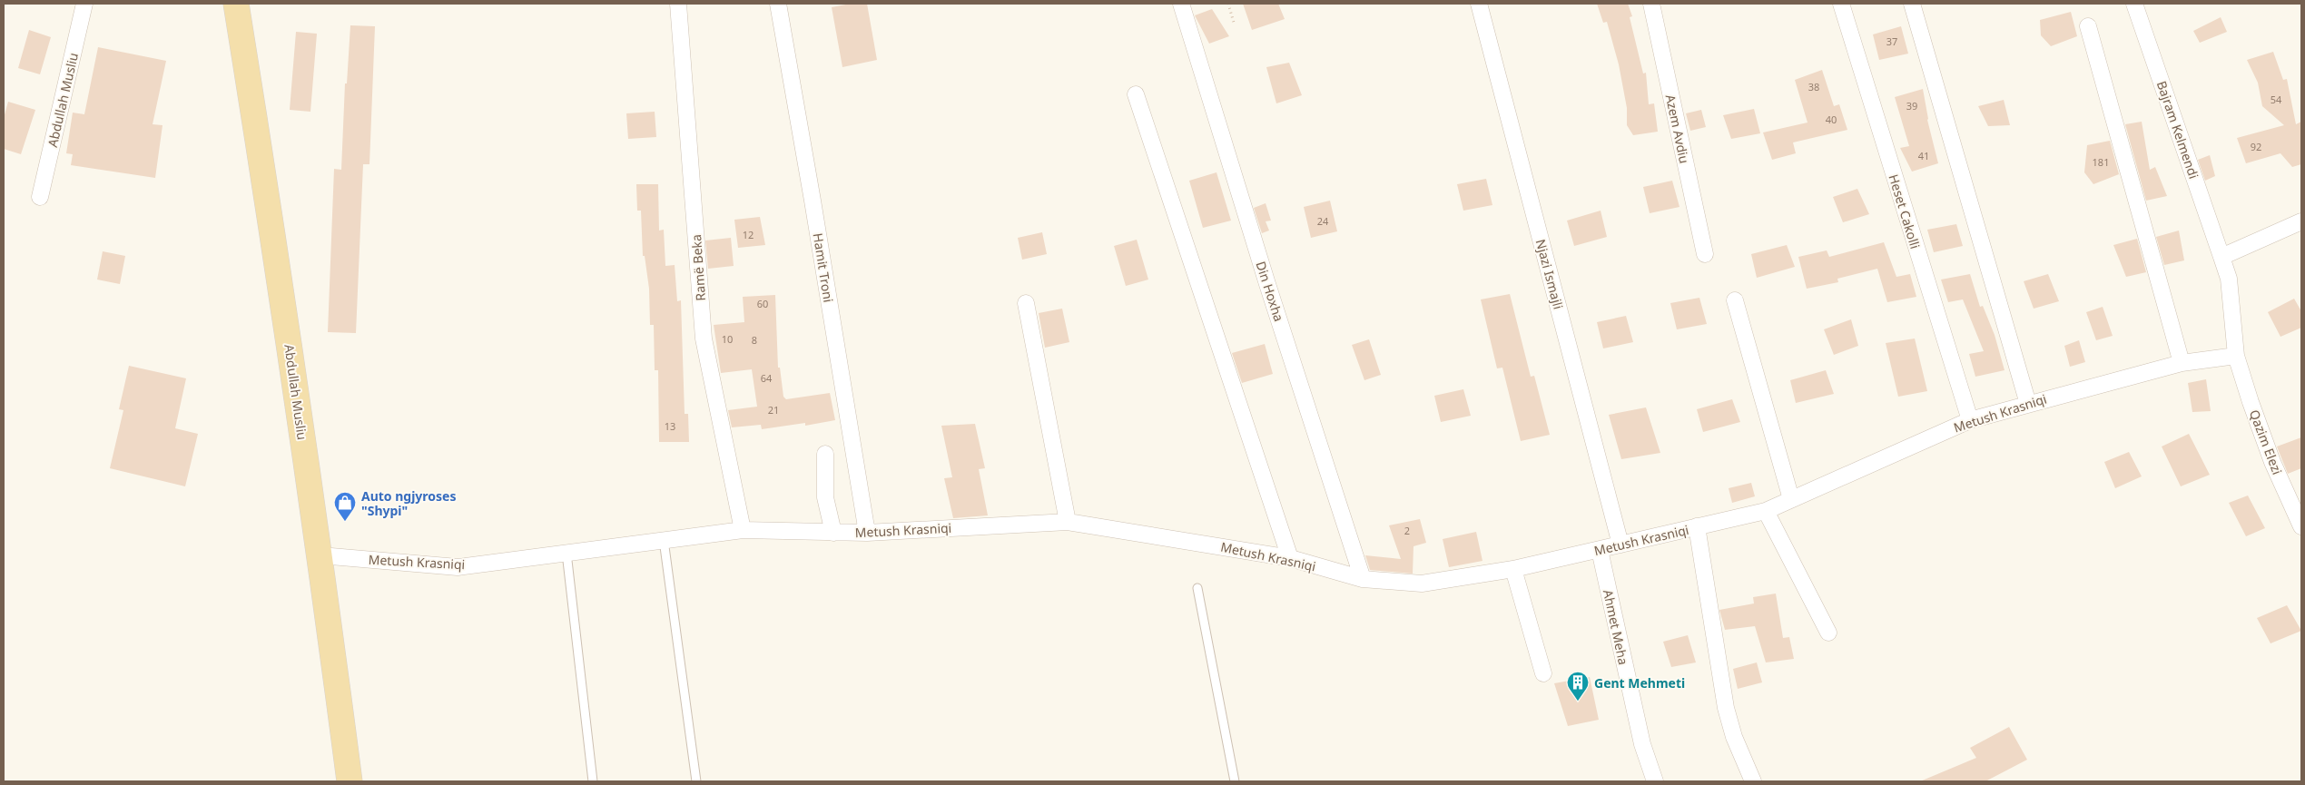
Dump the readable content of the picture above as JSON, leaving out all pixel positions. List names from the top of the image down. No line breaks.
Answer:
{"streets":{"main road":["Abdullah Musliu"],"street":["Azem Avdiu","Bajram Kelmendi","Heset Cakolli","Ramë Beka","Hamit Troni","Njazi Ismajli","Din Hoxha","Metush Krasniqi","Qazim Elezi","Ahmet Meha"]},"crossings":[["Abdullah Musliu","Metush Krasniqi"],["Bajram Kelmendi","Metush Krasniqi"],["Bajram Kelmendi","Qazim Elezi"],["Heset Cakolli","Metush Krasniqi"],["Ramë Beka","Metush Krasniqi"],["Hamit Troni","Metush Krasniqi"],["Njazi Ismajli","Metush Krasniqi"],["Din Hoxha","Metush Krasniqi"],["Metush Krasniqi","Qazim Elezi"],["Metush Krasniqi","Ahmet Meha"]],"places":{"shop":["Auto ngjyroses \"Shypi\""],"building":["Gent Mehmeti"]},"house_numbers":["37","38","54","39","40","92","41","181","24","12","60","10","8","64","21","13","2"]}
